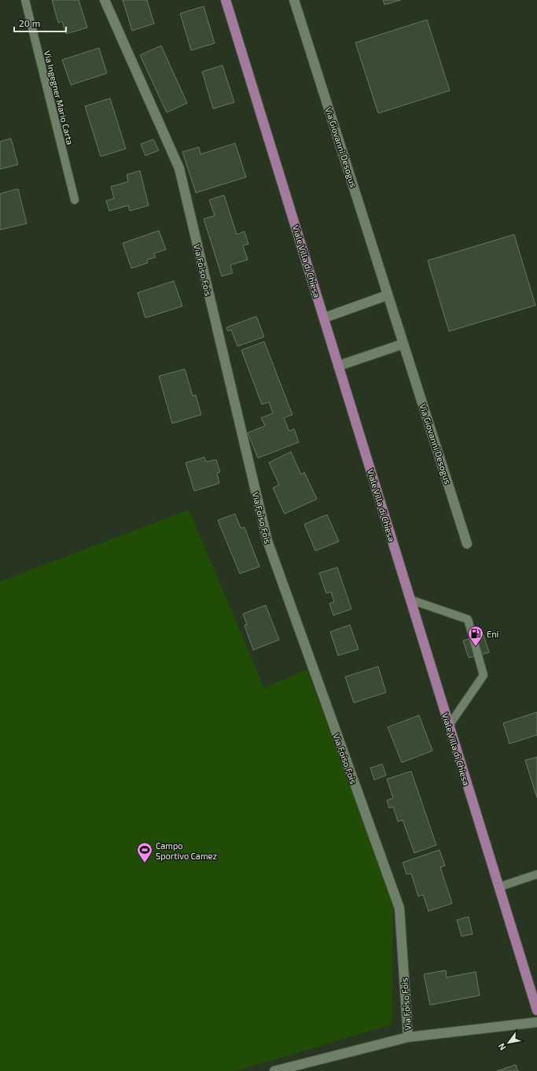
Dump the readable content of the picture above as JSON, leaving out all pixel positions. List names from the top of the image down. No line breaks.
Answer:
{"streets":{"main road":["Viale Villa di Chiesa"],"street":["Via Giovanni Desogus","Via Foiso Fois"],"lane":["Via Ingegner Mario Carta"]},"places":{"fuel station":["Eni"],"sports":["Campo Sportivo Camez"]},"scale_bar":"20 m","north":"bottom left"}
